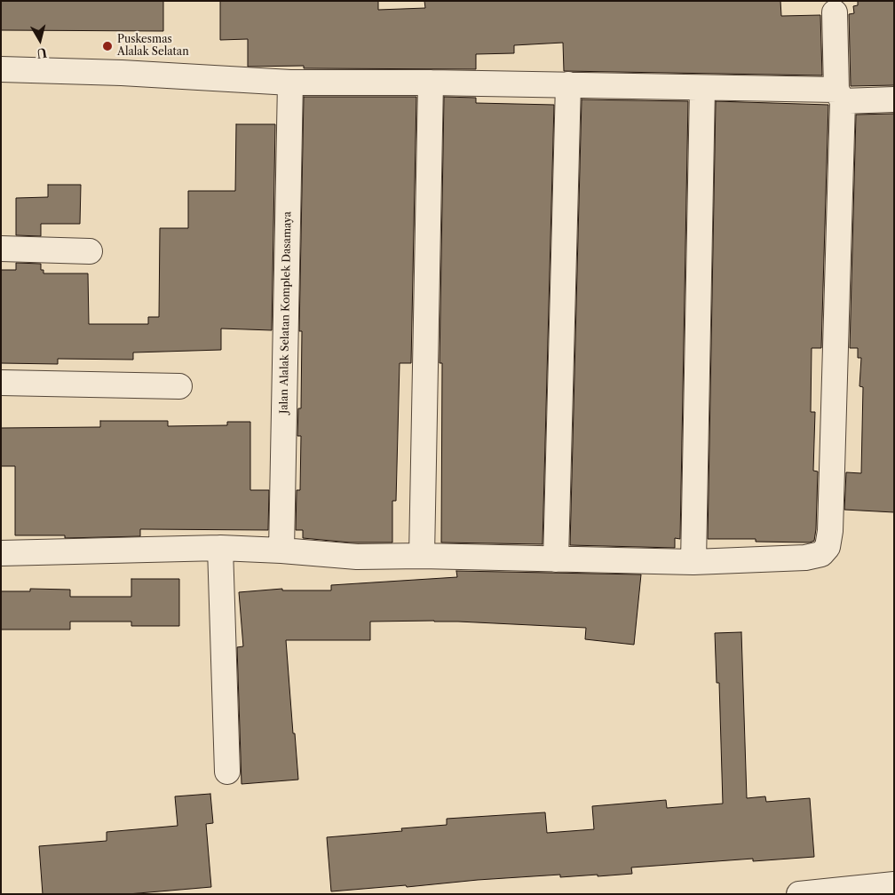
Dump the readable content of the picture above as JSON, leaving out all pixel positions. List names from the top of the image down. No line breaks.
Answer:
{"streets":{"street":["Jalan Alalak Selatan Komplek Dasamaya"]},"places":["Puskesmas Alalak Selatan"],"north":"bottom"}
